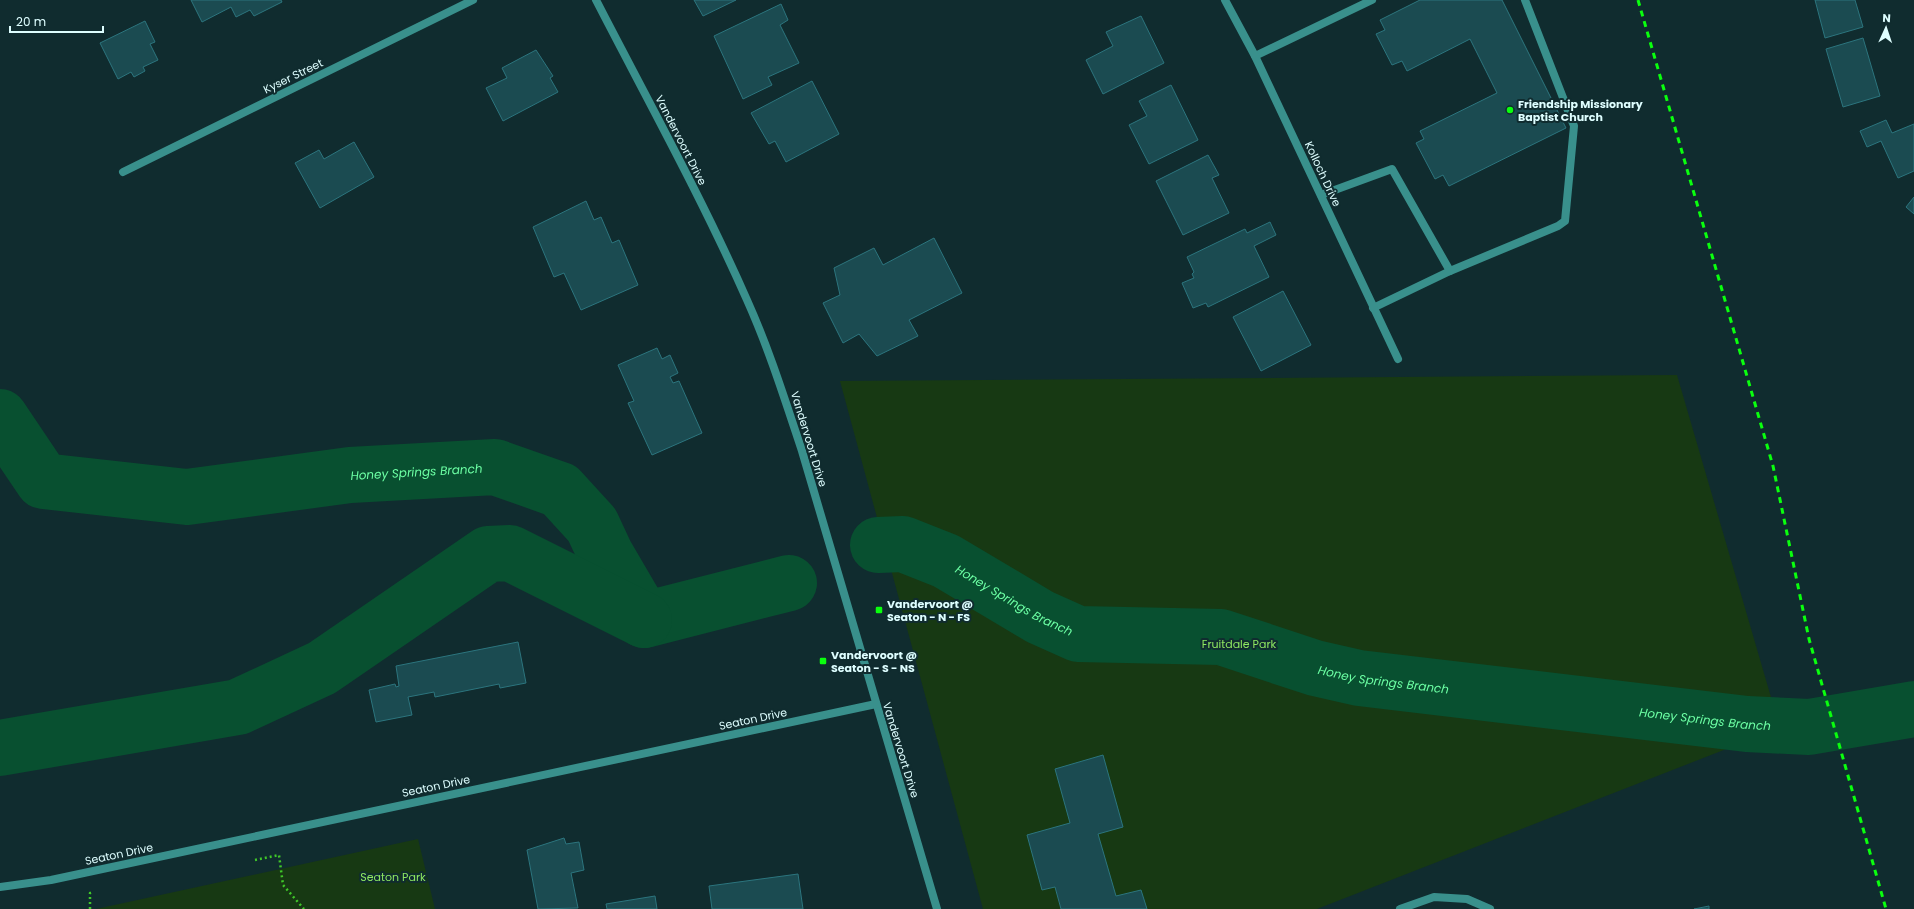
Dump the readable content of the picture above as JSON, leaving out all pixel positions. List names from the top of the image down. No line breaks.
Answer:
{"streets":{"street":["Kyser Street","Vandervoort Drive","Kolloch Drive","Seaton Drive"]},"crossings":[["Vandervoort Drive","Seaton Drive"]],"water":["Honey Springs Branch"],"parks":["Fruitdale Park","Seaton Park"],"places":{"other":["Friendship Missionary Baptist Church"],"transit":["Vandervoort @ Seaton - N - FS","Vandervoort @ Seaton - S - NS"]},"scale_bar":"20 m","north":"top"}
